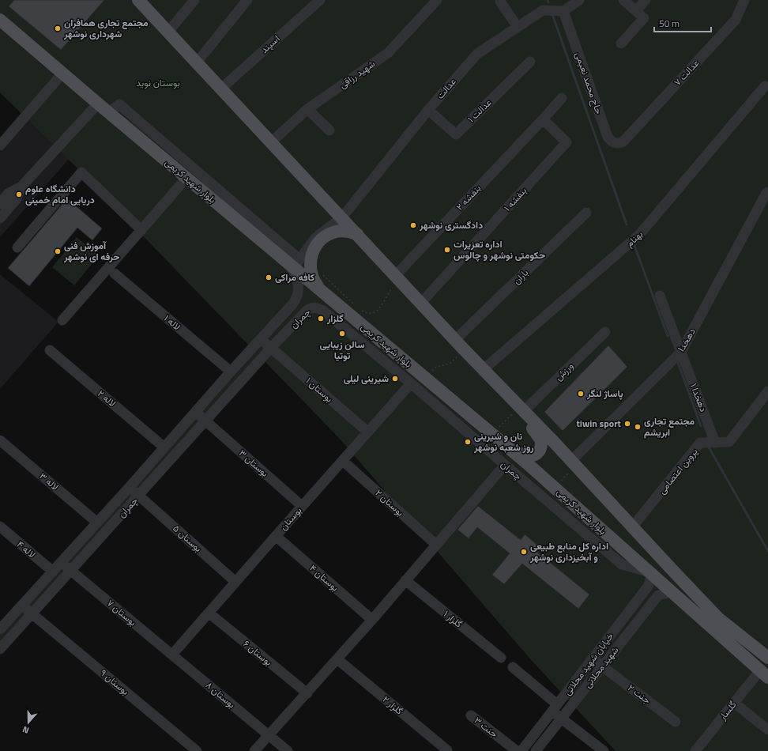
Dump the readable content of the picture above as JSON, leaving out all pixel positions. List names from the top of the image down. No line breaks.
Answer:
{"streets":{"main road":["بلوار شهید کریمی"],"street":["اسپند","۷ عدالت","شهید رزاقی","حاج محمد نعیمی","عدالت","عدالت ۱","بنفشه ۲","بنفشه ۱","بهنام","باران","چمران","لاله ۱","دهخدا","ورزش","بوستان ۱","دهخدا ۱","لاله ۲","بوستان ۳","پروین اعتصامی","لاله ۳","بوستان ۲","بوستان","بوستان ۵","لاله ۴","بوستان ۴","بوستان ۷","گلزار ۱","بوستان ۶","خیابان شهید محلاتی","شهید محلاتی","بوستان ۹","جنت ۲","بوستان ۸","گلزار ۲","گلسار","جنت ۳"]},"crossings":[["۷ عدالت","حاج محمد نعیمی"],["حاج محمد نعیمی","عدالت"],["عدالت","عدالت ۱"],["عدالت","بلوار شهید کریمی"],["عدالت","چمران"],["بلوار شهید کریمی","چمران"],["بلوار شهید کریمی","خیابان شهید محلاتی"],["بلوار شهید کریمی","شهید محلاتی"],["بلوار شهید کریمی","گلسار"],["بنفشه ۲","بنفشه ۱"],["چمران","لاله ۱"],["چمران","بوستان ۱"],["چمران","لاله ۲"],["چمران","بوستان ۳"],["چمران","لاله ۳"],["چمران","بوستان"],["چمران","بوستان ۵"],["چمران","لاله ۴"],["چمران","بوستان ۷"],["چمران","خیابان شهید محلاتی"],["چمران","بوستان ۹"],["دهخدا","دهخدا ۱"],["بوستان ۱","بوستان"],["دهخدا ۱","پروین اعتصامی"],["بوستان ۳","بوستان"],["بوستان ۲","بوستان"],["بوستان","بوستان ۵"],["بوستان","بوستان ۴"],["بوستان","بوستان ۷"],["بوستان","بوستان ۶"],["بوستان","بوستان ۸"],["بوستان ۷","بوستان ۸"],["خیابان شهید محلاتی","جنت ۲"],["شهید محلاتی","جنت ۲"]],"parks":["بوستان نوید"],"places":["مجتمع تجاری همافران شهرداری نوشهر","دانشگاه علوم دریایی امام خمینی","دادگستری نوشهر","اداره تعزیرات حکومتی نوشهر و چالوس","آموزش فنی حرفه ای نوشهر","کافه مراکی","گلزار","سالن زیبایی توتیا","شیرینی لیلی","پاساژ لنگر","tiwin sport","مجتمع تجاری ابریشم","نان و شیرینی روز شعبه نوشهر","اداره كل منابع طبيعی و آبخيزداری نوشهر"],"scale_bar":"50 m","north":"bottom"}
